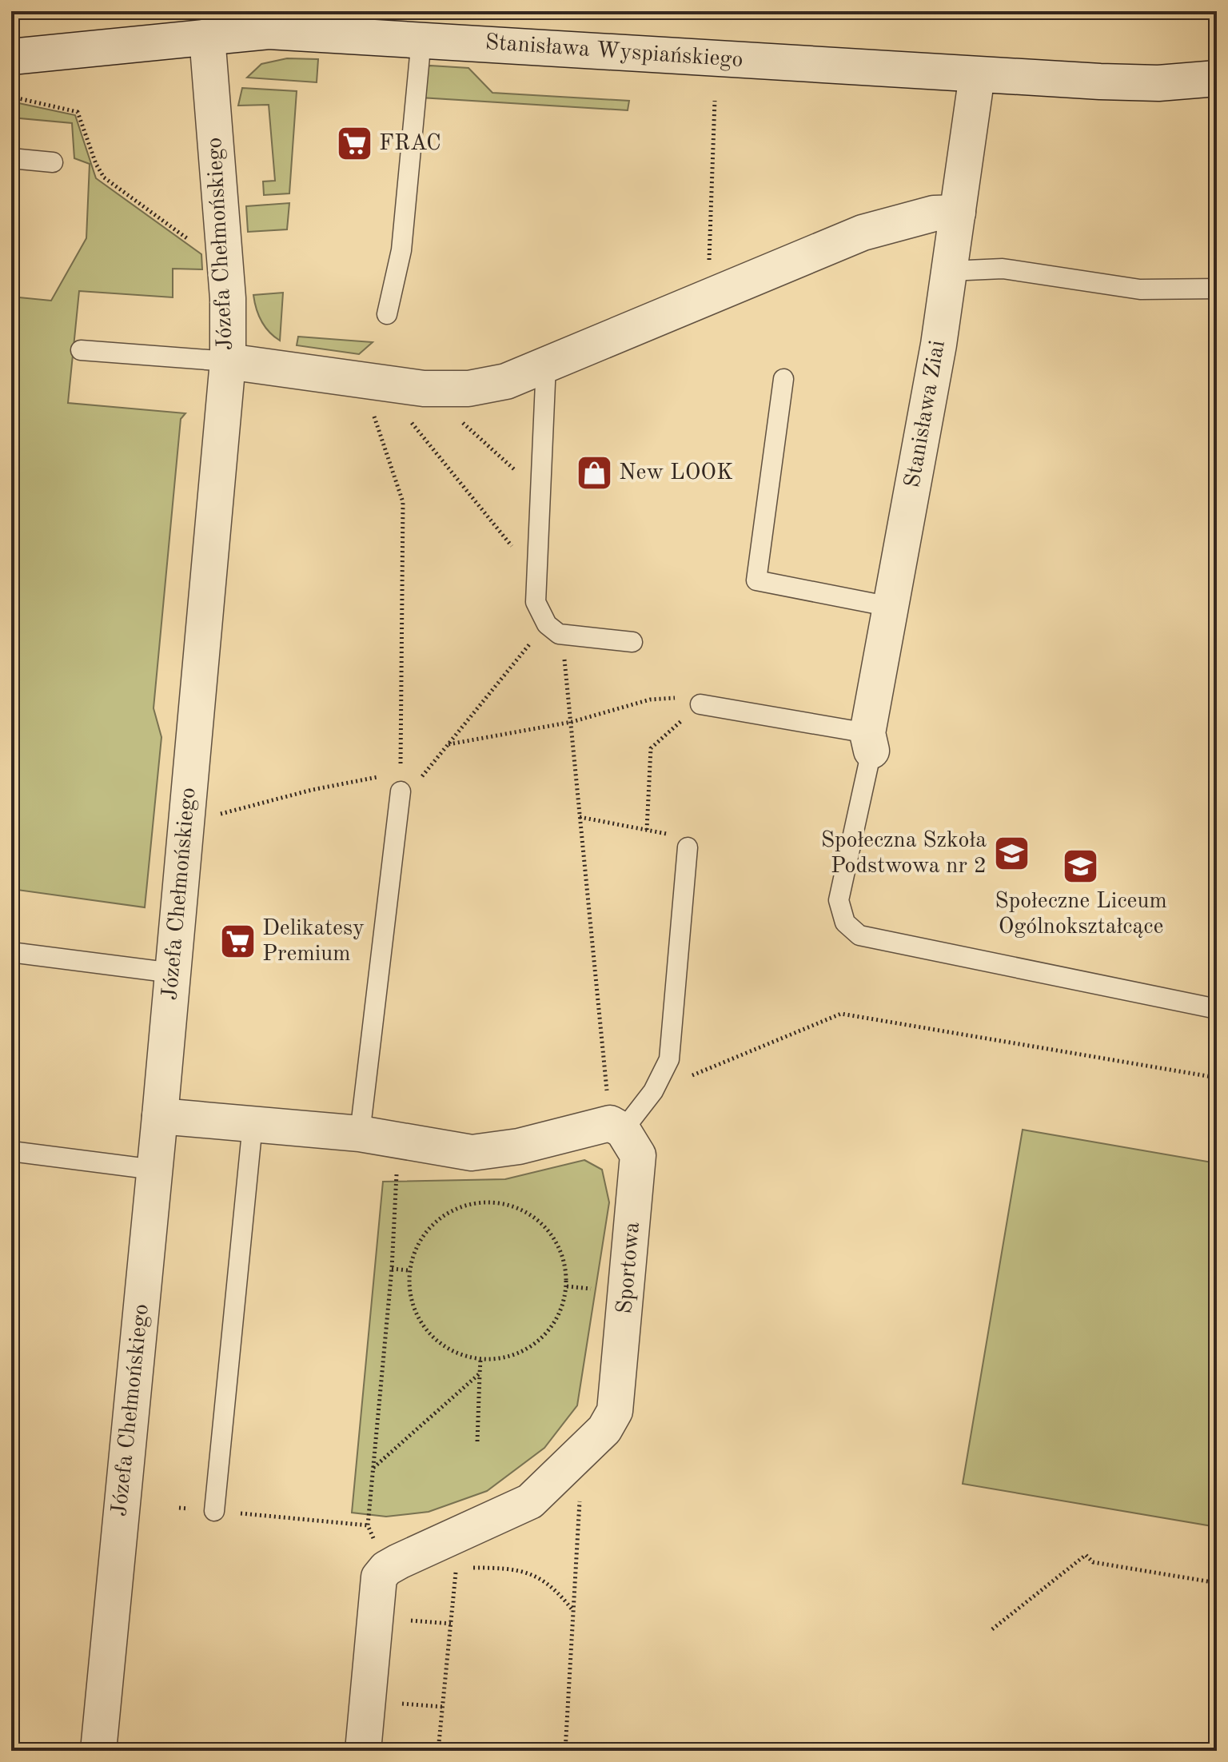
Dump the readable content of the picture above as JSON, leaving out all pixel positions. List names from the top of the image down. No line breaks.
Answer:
{"streets":{"street":["Stanisława Wyspiańskiego","Józefa Chełmońskiego","Stanisława Ziai","Sportowa"]},"crossings":[["Stanisława Wyspiańskiego","Józefa Chełmońskiego"],["Stanisława Wyspiańskiego","Stanisława Ziai"]],"places":{"supermarket":["FRAC","Delikatesy Premium"],"shop":["New LOOK"],"school or university":["Społeczna Szkoła Podstwowa nr 2","Społeczne Liceum Ogólnokształcące"]}}
